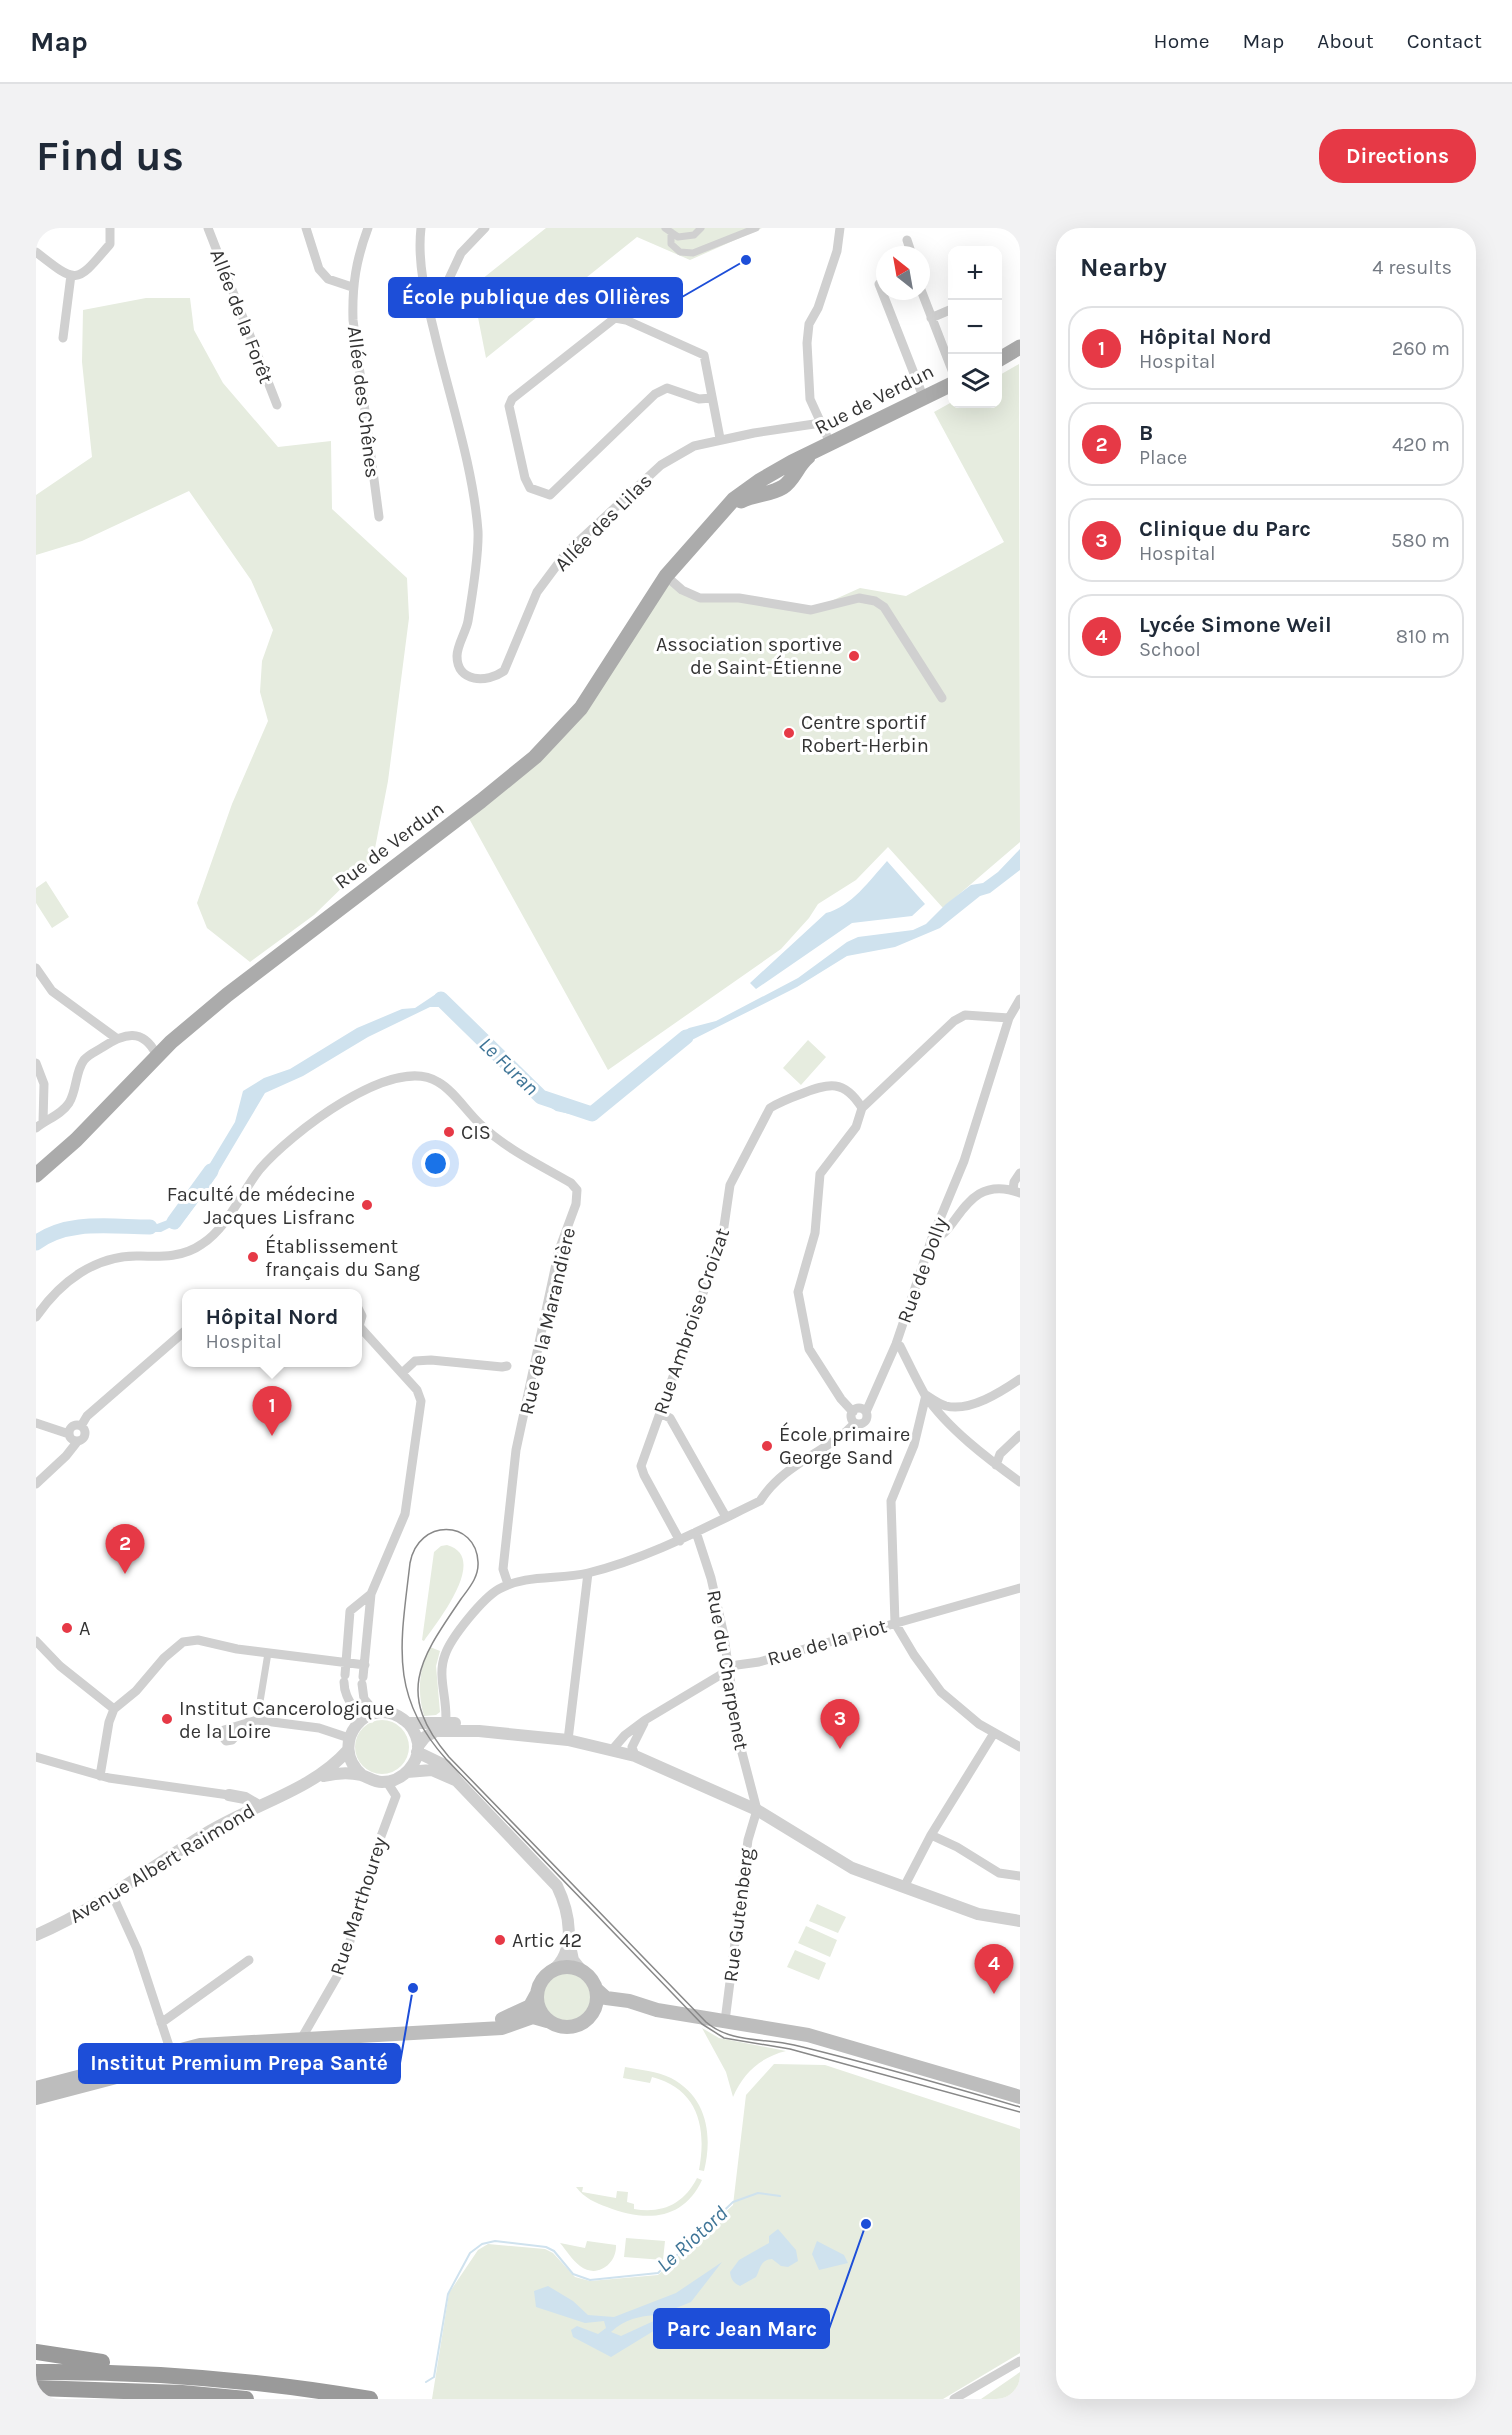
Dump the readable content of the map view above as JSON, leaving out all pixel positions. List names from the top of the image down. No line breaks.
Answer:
{"streets":{"main road":["Rue de Verdun"],"street":["Allée de la Forêt","Allée des Chênes","Allée des Lilas","Rue de Dolly","Rue de la Marandière","Rue Ambroise Croizat","Rue de la Piot","Rue du Charpenet","Avenue Albert Raimond","Rue Marthourey","Rue Gutenberg"]},"crossings":[["Rue de la Piot","Rue du Charpenet"],["Rue du Charpenet","Rue Gutenberg"],["Avenue Albert Raimond","Rue Marthourey"]],"water":["Le Furan","Le Riotord"],"places":["École publique des Ollières","Association sportive de Saint-Étienne","Centre sportif Robert-Herbin","CIS","Faculté de médecine Jacques Lisfranc","Établissement français du Sang","École primaire George Sand","A","Institut Cancerologique de la Loire","Artic 42","Institut Premium Prepa Santé","Parc Jean Marc"],"north":"top left","page":{"header":"Map","nav":["Home","Map","About","Contact"],"buttons":"Directions","title":"Find us","heading":["Nearby","4 results"],"map_buttons":["+","−"],"list":[{"mark":"1","name":"Hôpital Nord","note":"Hospital","value":"260 m"},{"mark":"2","name":"B","note":"Place","value":"420 m"},{"mark":"3","name":"Clinique du Parc","note":"Hospital","value":"580 m"},{"mark":"4","name":"Lycée Simone Weil","note":"School","value":"810 m"}],"popup":["Hôpital Nord","Hospital"],"pins":["1","2","3","4"]}}
